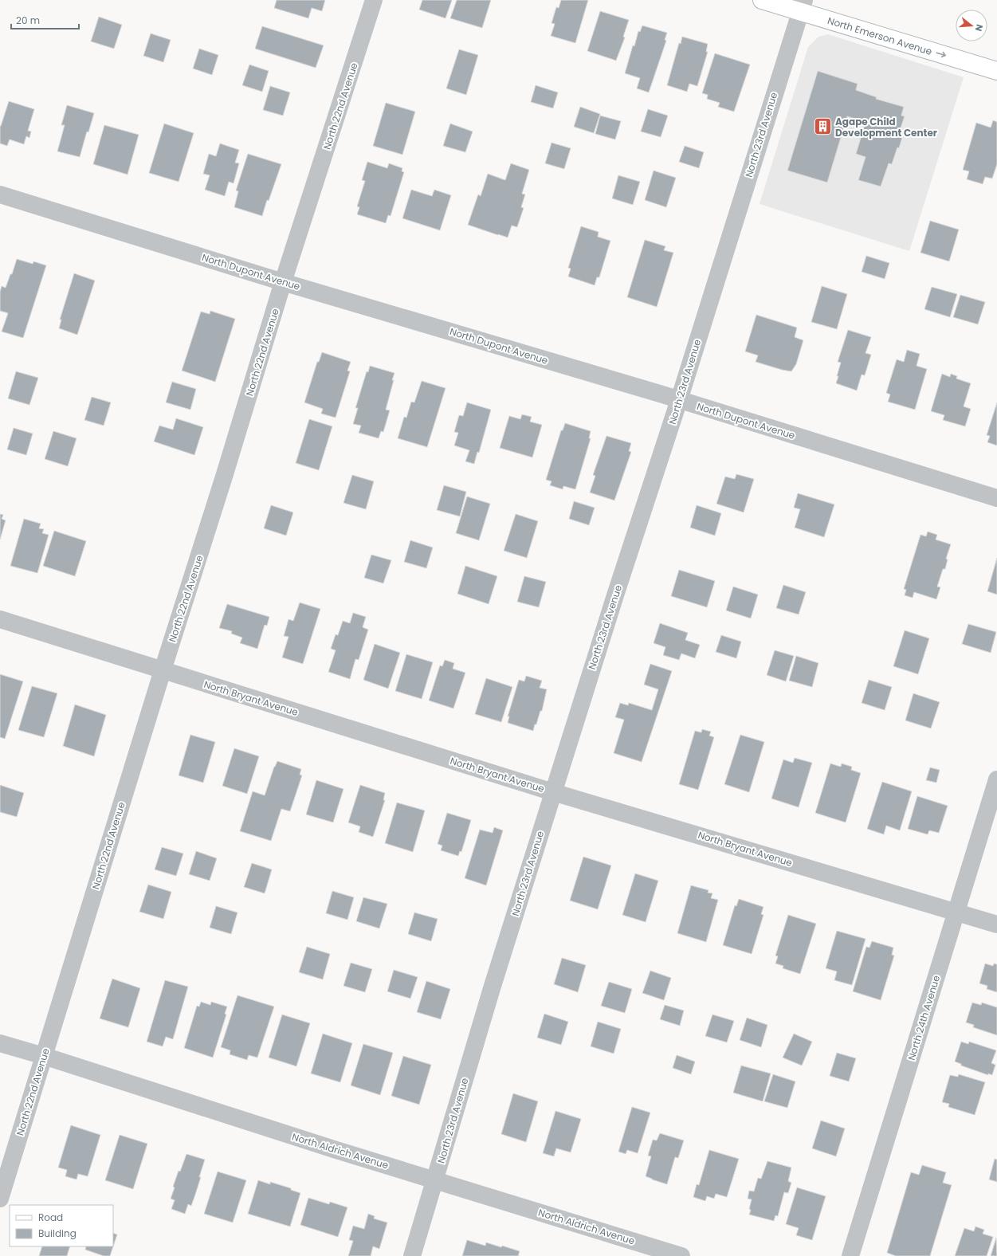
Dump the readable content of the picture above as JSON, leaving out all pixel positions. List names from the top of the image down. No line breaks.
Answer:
{"streets":{"street":["North Emerson Avenue","North 22nd Avenue","North 23rd Avenue","North Dupont Avenue","North Bryant Avenue","North 24th Avenue","North Aldrich Avenue"]},"crossings":[["North Emerson Avenue","North 23rd Avenue"],["North 22nd Avenue","North Dupont Avenue"],["North 22nd Avenue","North Bryant Avenue"],["North 22nd Avenue","North Aldrich Avenue"],["North 23rd Avenue","North Dupont Avenue"],["North 23rd Avenue","North Bryant Avenue"],["North 23rd Avenue","North Aldrich Avenue"],["North Bryant Avenue","North 24th Avenue"]],"one_way":["North Emerson Avenue"],"places":{"building":["Agape Child Development Center"]},"legend":["Road","Building"],"scale_bar":"20 m","north":"right"}
